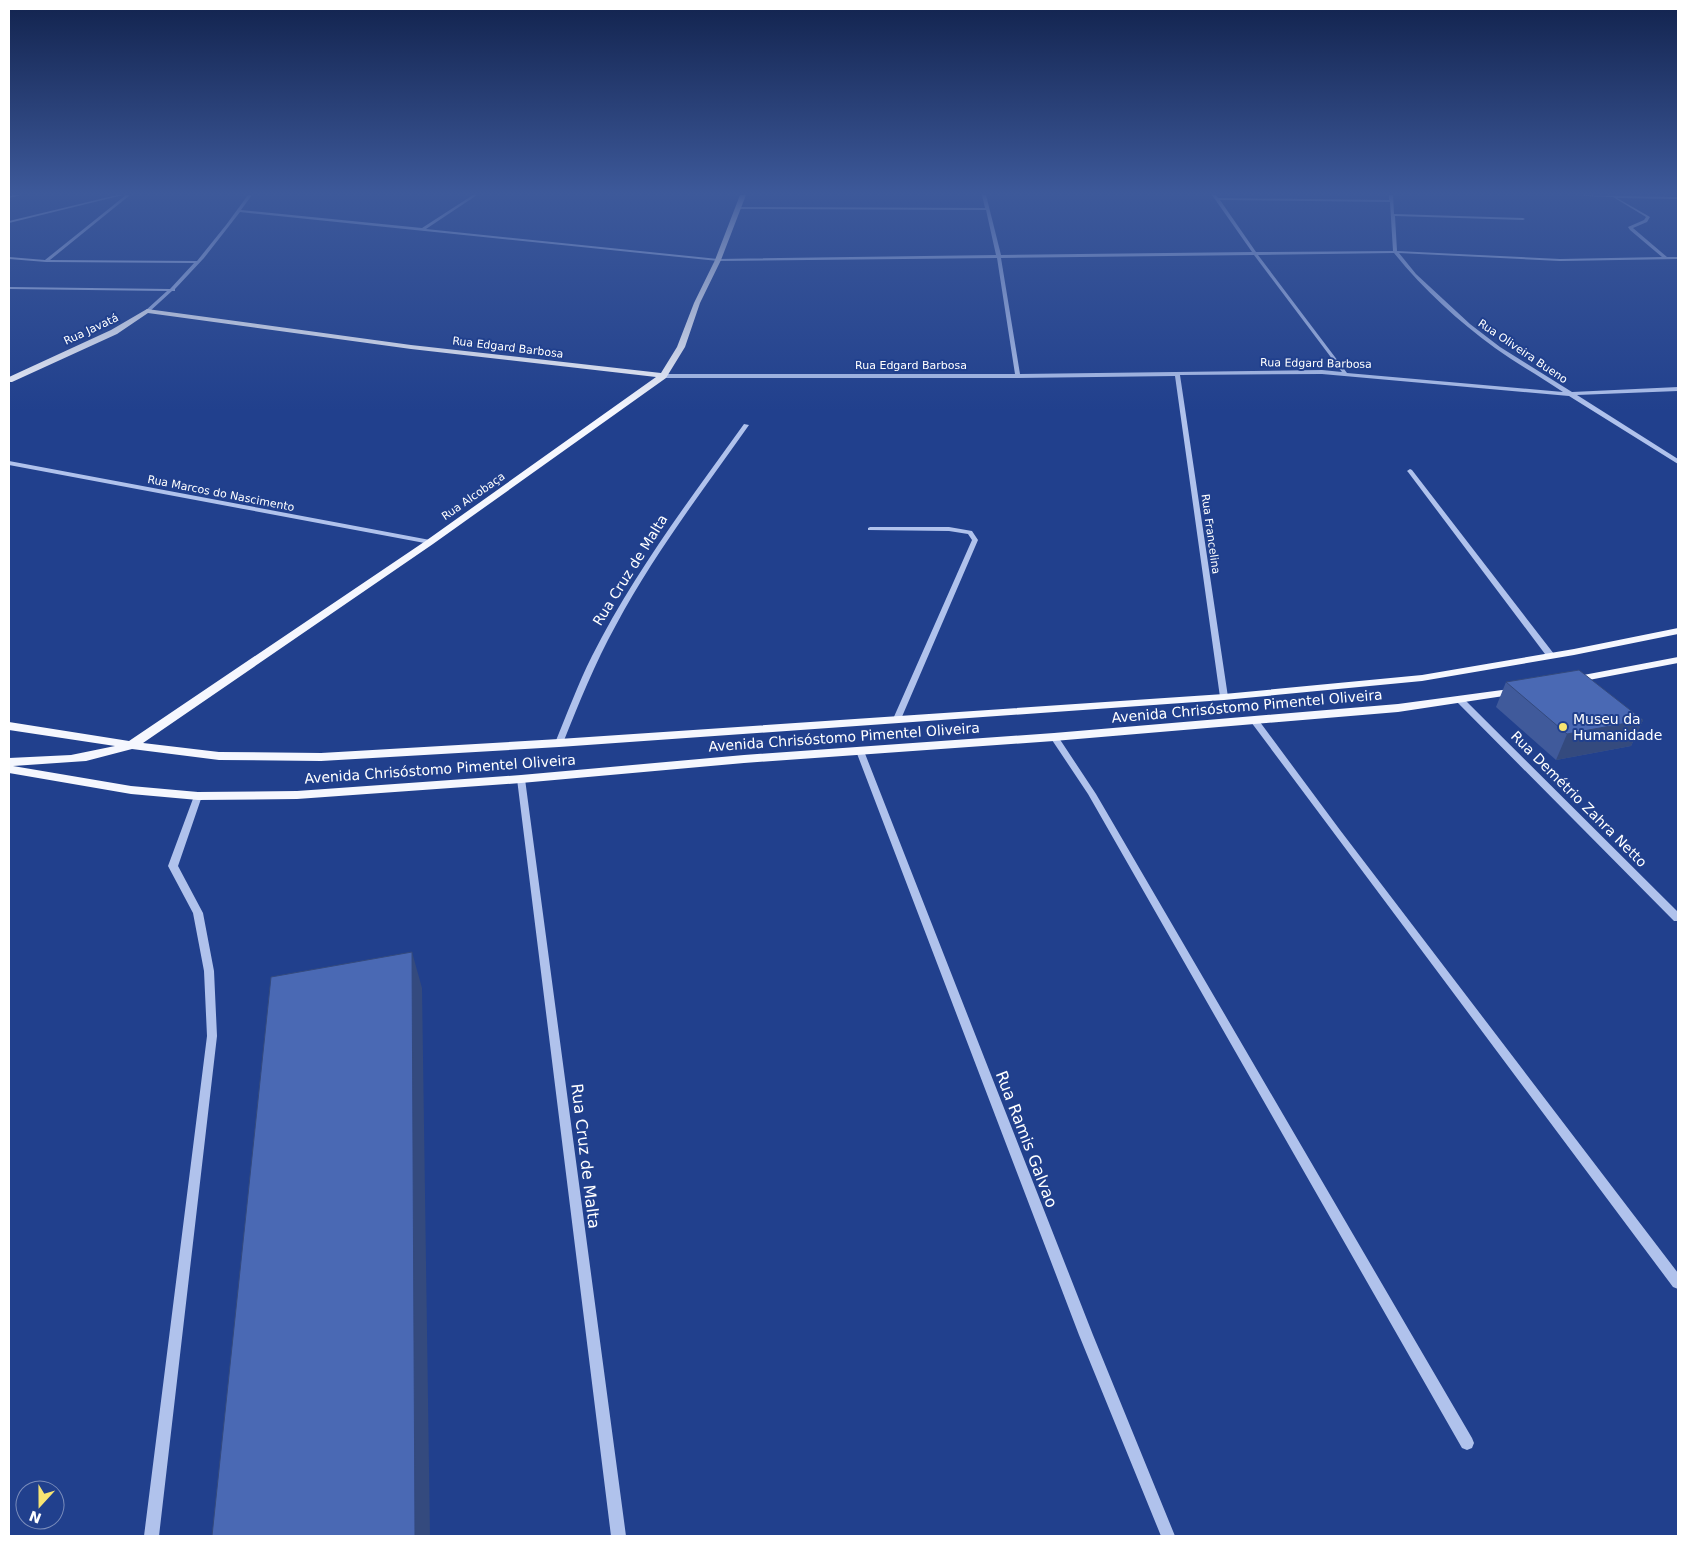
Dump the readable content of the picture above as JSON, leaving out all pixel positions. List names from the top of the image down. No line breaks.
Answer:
{"streets":{"main road":["Rua Javatá","Rua Edgard Barbosa","Rua Alcobaça","Avenida Chrisóstomo Pimentel Oliveira"],"street":["Rua Oliveira Bueno","Rua Marcos do Nascimento","Rua Francelina","Rua Cruz de Malta","Rua Demétrio Zahra Netto","Rua Ramis Galvao"]},"crossings":[["Rua Javatá","Rua Edgard Barbosa"],["Rua Edgard Barbosa","Rua Oliveira Bueno"],["Rua Edgard Barbosa","Rua Alcobaça"],["Rua Edgard Barbosa","Rua Francelina"],["Rua Marcos do Nascimento","Rua Alcobaça"],["Rua Alcobaça","Avenida Chrisóstomo Pimentel Oliveira"],["Rua Francelina","Avenida Chrisóstomo Pimentel Oliveira"],["Rua Cruz de Malta","Avenida Chrisóstomo Pimentel Oliveira"],["Avenida Chrisóstomo Pimentel Oliveira","Rua Demétrio Zahra Netto"],["Avenida Chrisóstomo Pimentel Oliveira","Rua Ramis Galvao"]],"places":["Museu da Humanidade"],"north":"bottom"}
